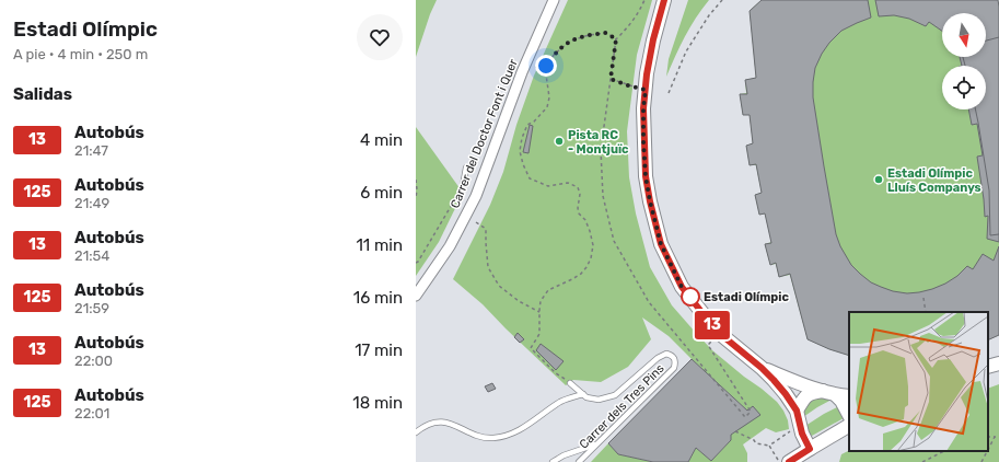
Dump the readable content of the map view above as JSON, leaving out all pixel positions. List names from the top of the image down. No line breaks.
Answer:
{"streets":{"street":["Carrer del Doctor Font i Quer"],"lane":["Carrer dels Tres Pins"]},"places":["Pista RC - Montjuïc","Estadi Olímpic Lluís Companys","Estadi Olímpic"],"lines":["bus line 13"],"north":"bottom","page":{"heading":[["Estadi Olímpic","A pie · 4 min · 250 m"],"Salidas"],"on_map":"13","list":[{"mark":"13","name":"Autobús","note":"21:47","value":"4 min"},{"mark":"125","name":"Autobús","note":"21:49","value":"6 min"},{"mark":"13","name":"Autobús","note":"21:54","value":"11 min"},{"mark":"125","name":"Autobús","note":"21:59","value":"16 min"},{"mark":"13","name":"Autobús","note":"22:00","value":"17 min"},{"mark":"125","name":"Autobús","note":"22:01","value":"18 min"}]}}
